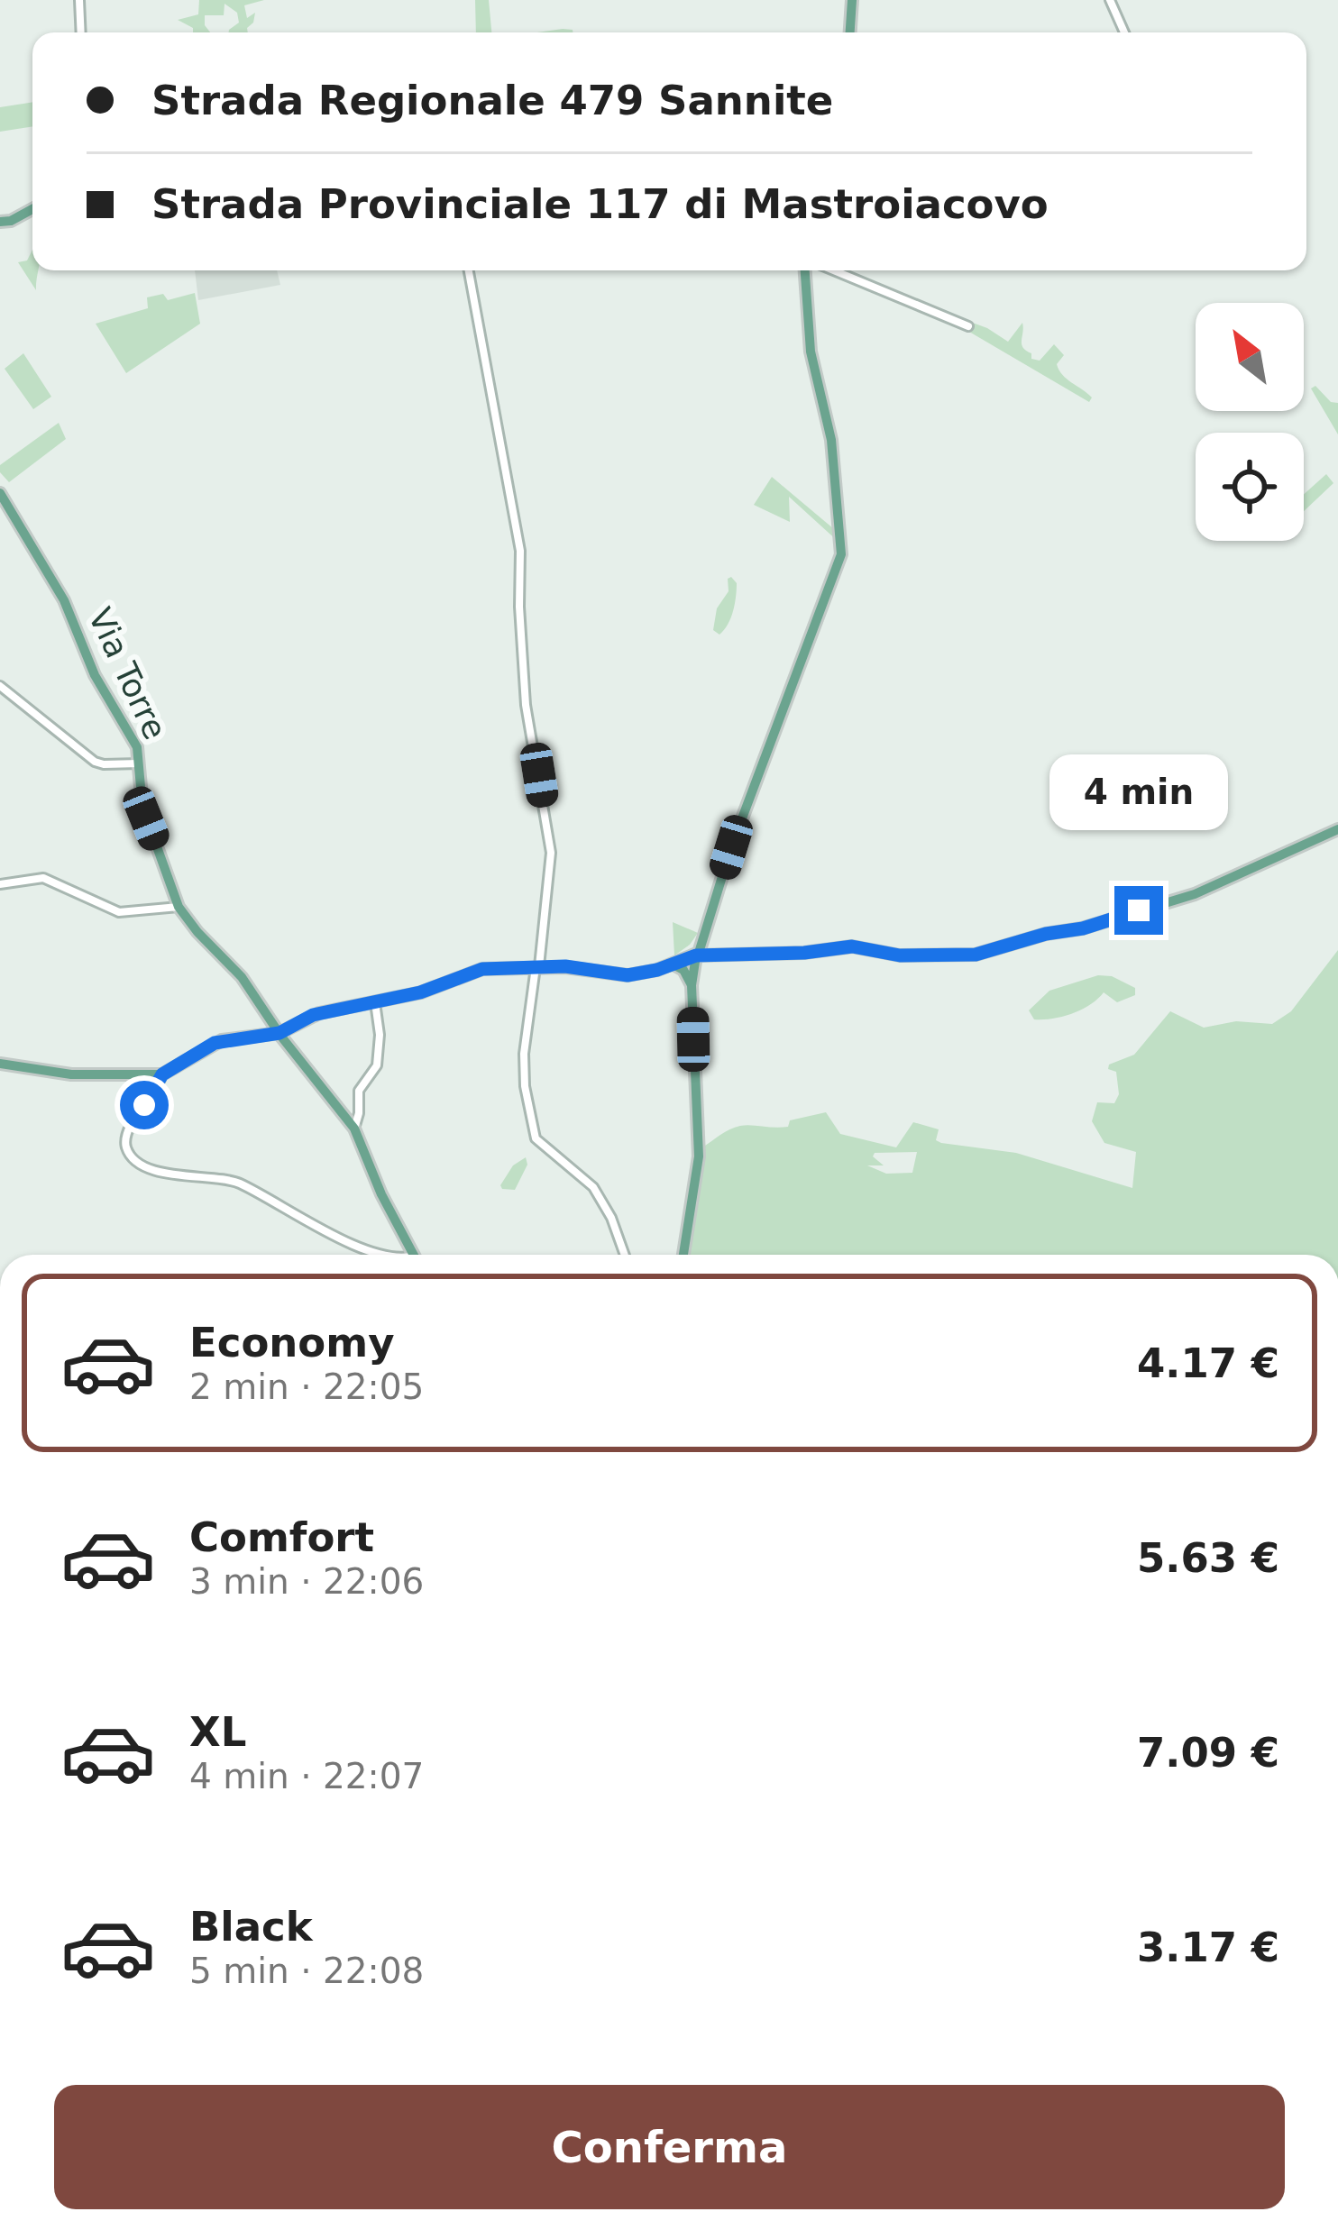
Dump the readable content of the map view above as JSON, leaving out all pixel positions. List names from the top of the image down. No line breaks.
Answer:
{"streets":{"main road":["Via Torre"]},"north":"top left","page":{"banner":["Strada Regionale 479 Sannite","Strada Provinciale 117 di Mastroiacovo"],"bubble":"4 min","list":[{"name":"Economy","note":"2 min · 22:05","value":"4.17 €"},{"name":"Comfort","note":"3 min · 22:06","value":"5.63 €"},{"name":"XL","note":"4 min · 22:07","value":"7.09 €"},{"name":"Black","note":"5 min · 22:08","value":"3.17 €"}],"buttons":"Conferma"}}
